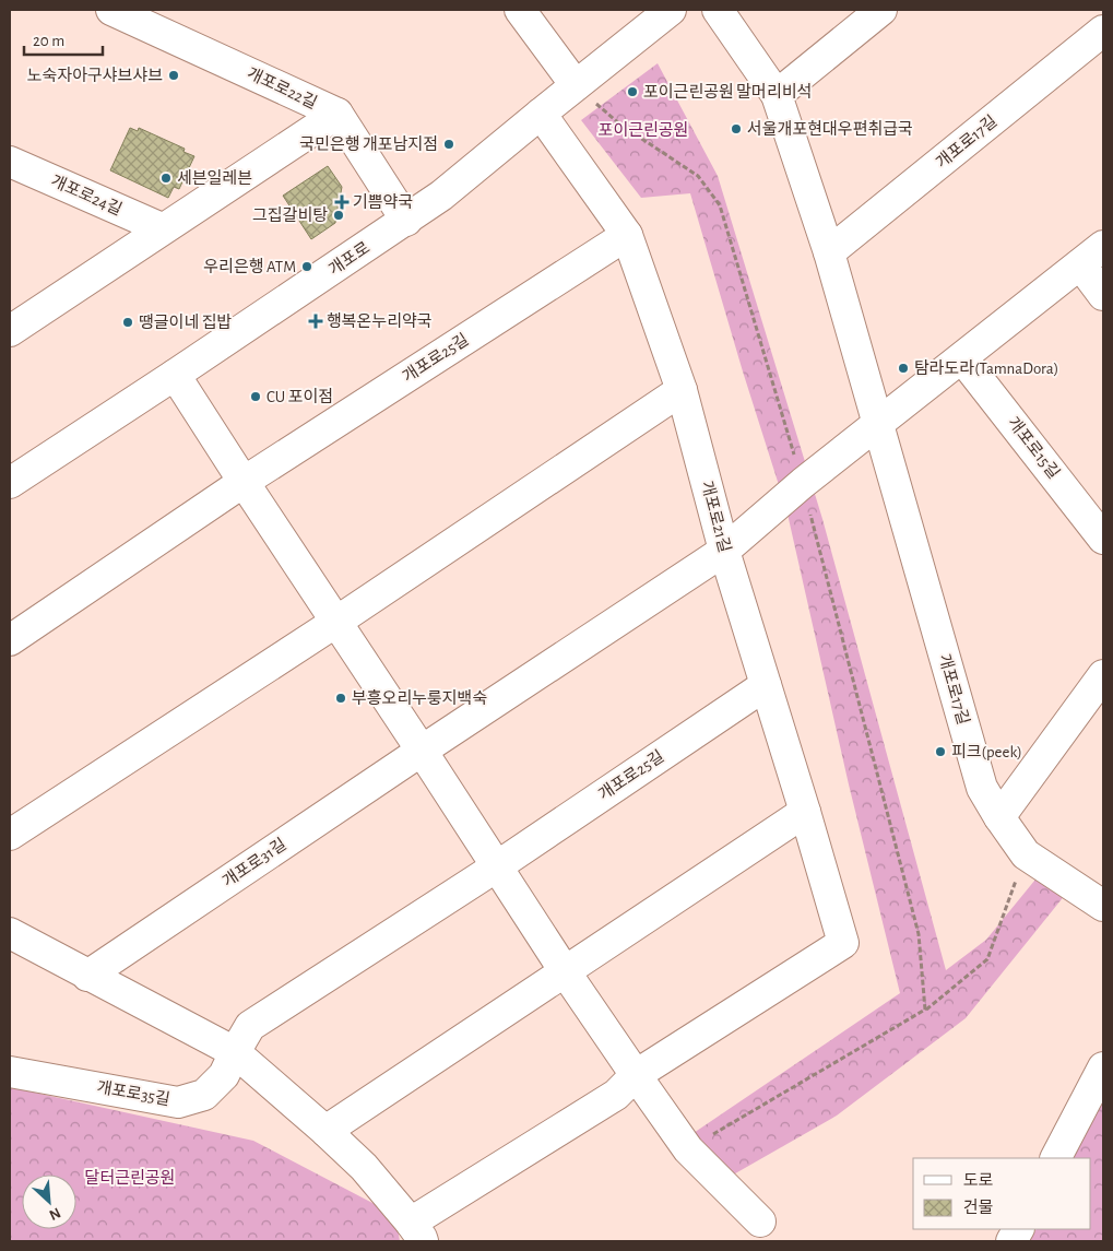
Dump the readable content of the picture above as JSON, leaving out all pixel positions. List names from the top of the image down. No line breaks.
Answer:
{"streets":{"street":["개포로22길","개포로17길","개포로24길","개포로","개포로25길","개포로15길","개포로21길","개포로31길","개포로35길"]},"crossings":[["개포로22길","개포로"],["개포로","개포로21길"],["개포로25길","개포로21길"]],"parks":["포이근린공원","달터근린공원"],"places":{"other":["노숙자아구샤브샤브","포이근린공원 말머리비석","서울개포현대우편취급국","국민은행 개포남지점","세븐일레븐","그집갈비탕","우리은행 ATM","땡글이네 집밥","탐라도라(TamnaDora)","CU 포이점","부흥오리누룽지백숙","피크(peek)"],"health":["기쁨약국","행복온누리약국"]},"legend":["도로","건물"],"scale_bar":"20 m","north":"bottom right"}
